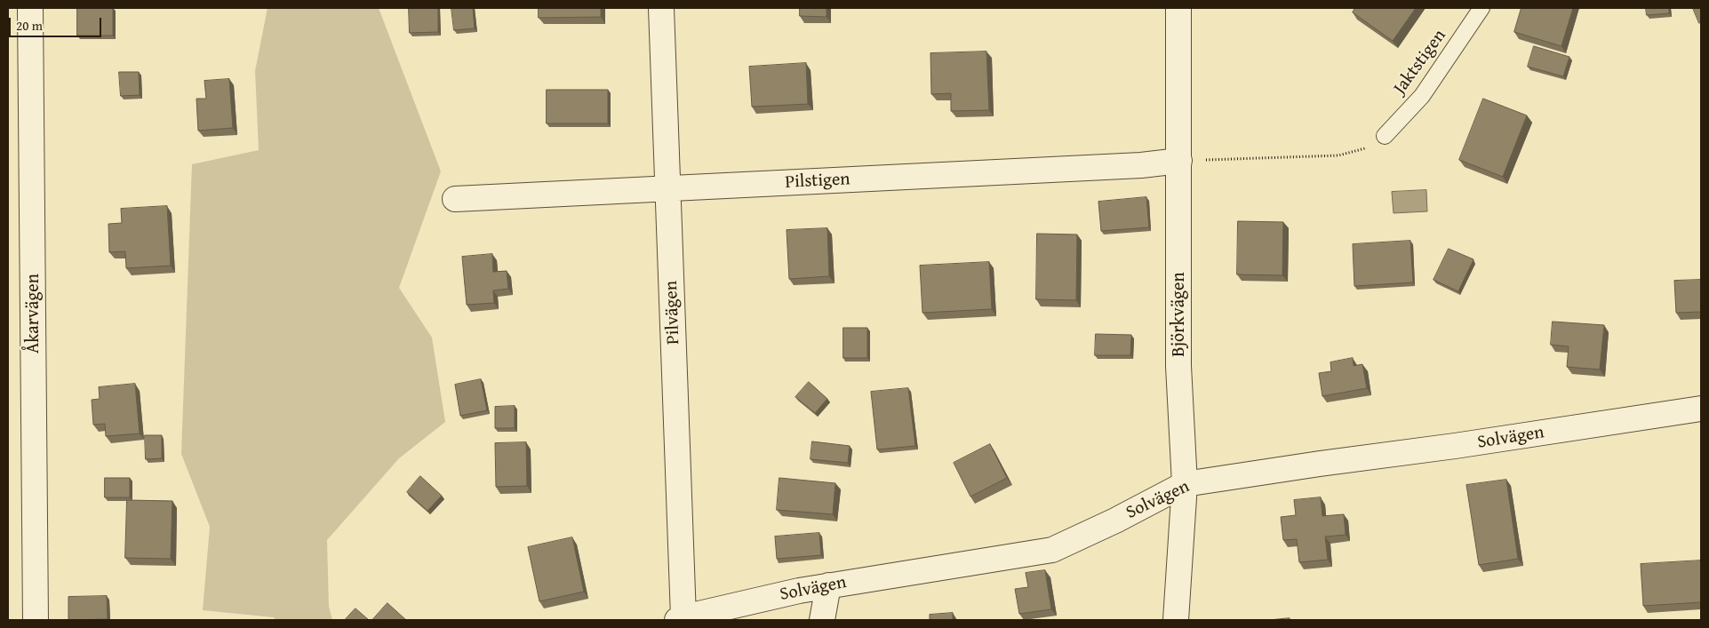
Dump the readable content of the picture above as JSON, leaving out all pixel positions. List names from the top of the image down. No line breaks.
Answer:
{"streets":{"street":["Pilstigen","Pilvägen","Åkarvägen","Björkvägen","Solvägen"],"lane":["Jaktstigen"]},"crossings":[["Pilstigen","Pilvägen"],["Pilstigen","Björkvägen"],["Pilvägen","Solvägen"],["Björkvägen","Solvägen"]],"scale_bar":"20 m"}
